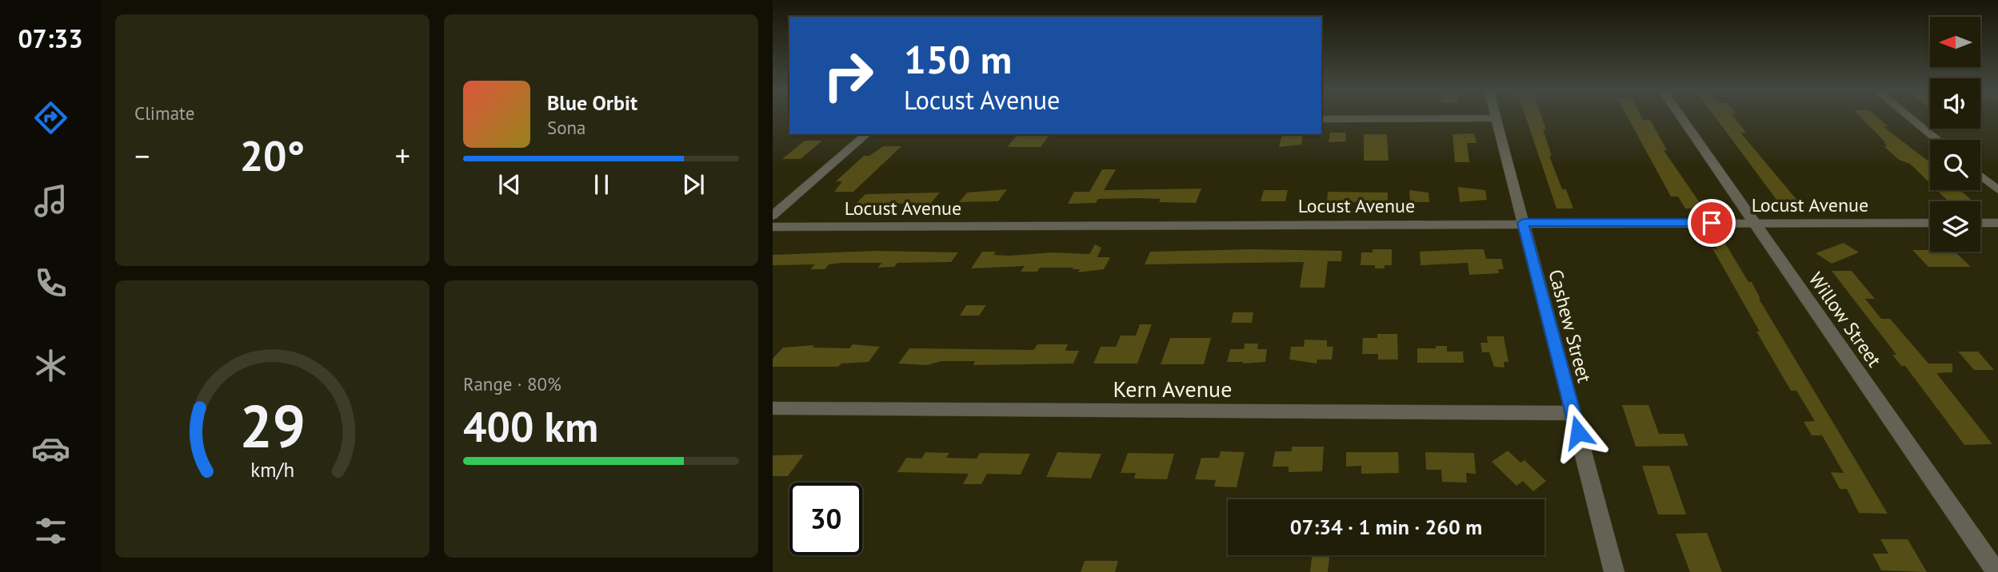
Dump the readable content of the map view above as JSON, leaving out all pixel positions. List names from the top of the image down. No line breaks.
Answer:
{"streets":{"street":["Locust Avenue","Willow Street","Cashew Street","Kern Avenue"]},"crossings":[["Locust Avenue","Willow Street"],["Locust Avenue","Cashew Street"],["Cashew Street","Kern Avenue"]],"north":"left","page":{"tabs":"07:33","tile":["Climate",["Range · 80%","400 km"]],"turn":["150 m","Locust Avenue"],"song":["Blue Orbit","Sona"],"heat":["−","20°","+"],"limit":"30","trip":"07:34 · 1 min · 260 m","gauge":["29","km/h"]}}
